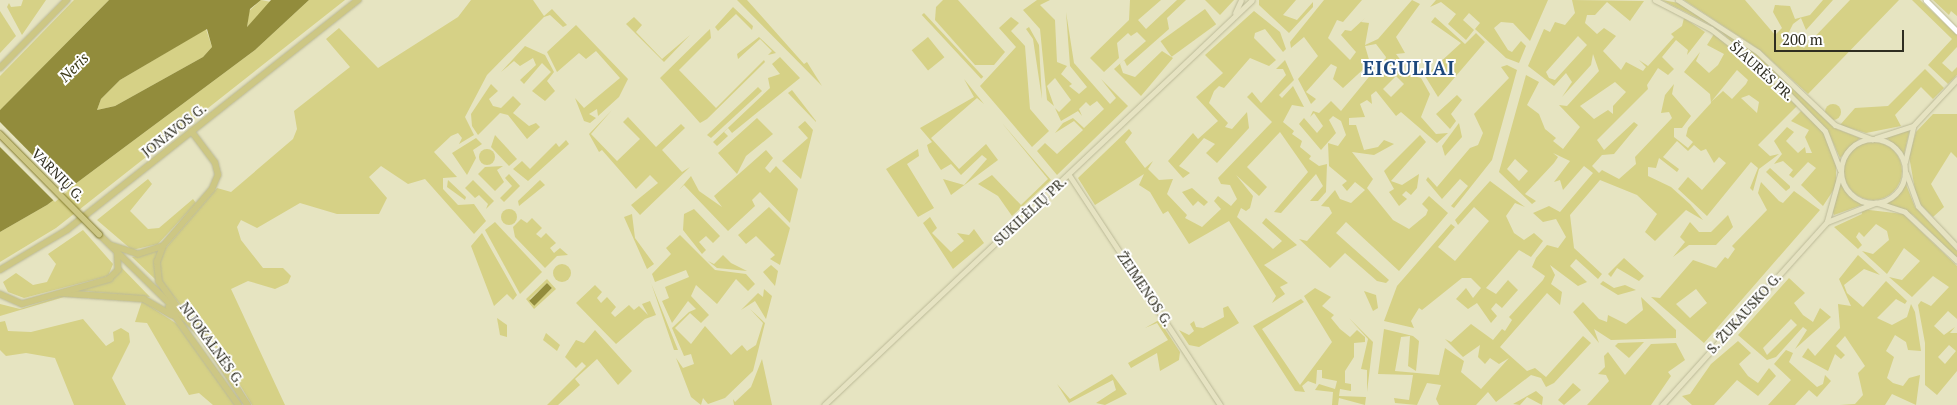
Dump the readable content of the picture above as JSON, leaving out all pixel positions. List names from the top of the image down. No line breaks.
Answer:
{"streets":{"main road":["ŠIAURĖS PR.","JONAVOS G.","VARNIŲ G.","SUKILĖLIŲ PR.","ŽEIMENOS G.","S. ŽUKAUSKO G.","NUOKALNĖS G."]},"crossings":[["ŠIAURĖS PR.","S. ŽUKAUSKO G."],["VARNIŲ G.","NUOKALNĖS G."],["SUKILĖLIŲ PR.","ŽEIMENOS G."]],"districts":["EIGULIAI"],"water":["Neris"],"scale_bar":"200 m"}
